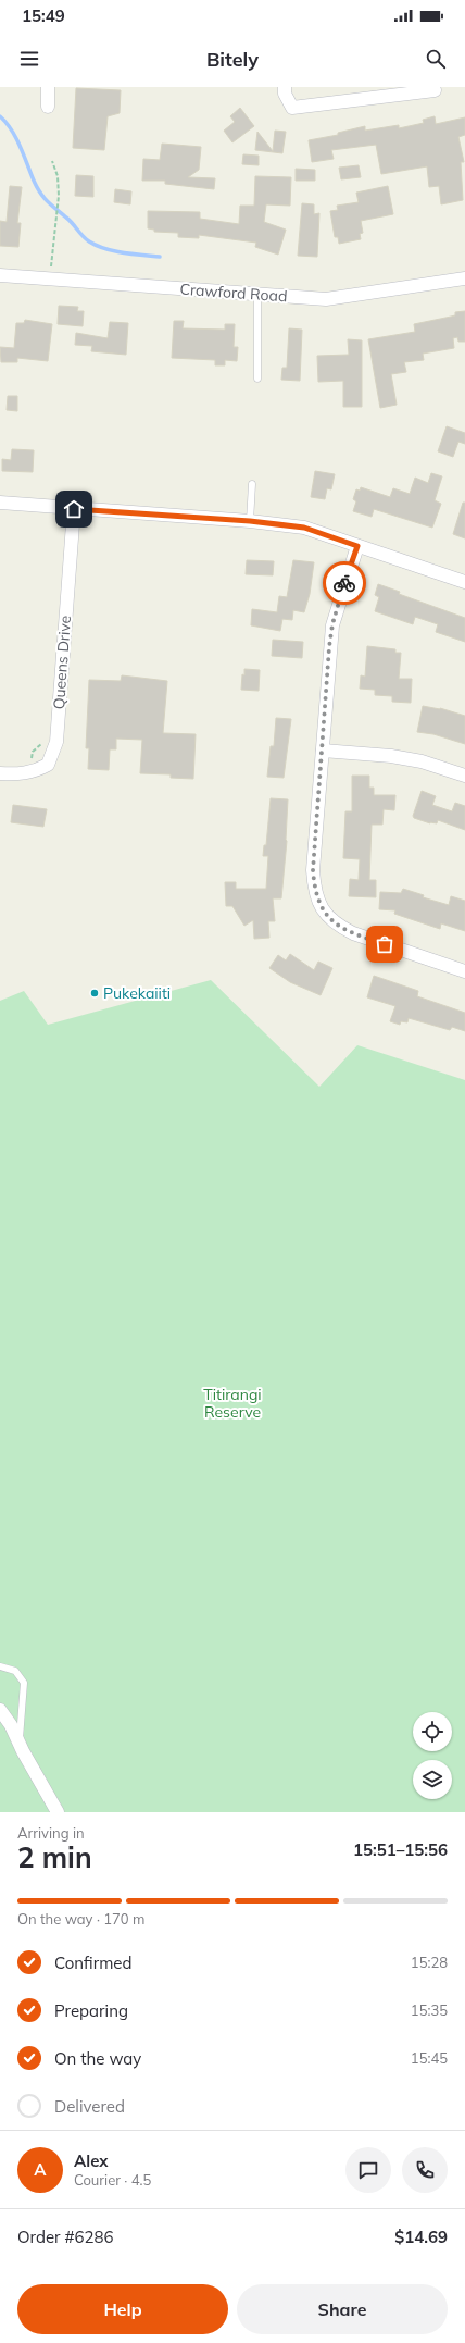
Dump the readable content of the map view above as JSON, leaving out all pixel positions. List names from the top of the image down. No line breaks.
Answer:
{"streets":{"street":["Crawford Road","Queens Drive"]},"parks":["Titirangi Reserve"],"places":["Pukekaiiti"],"page":{"status":"15:49","header":"Bitely","heading":["2 min","Arriving in","15:51–15:56"],"panel":["Alex","Courier · 4.5","Order #6286","$14.69"],"bar":"On the way · 170 m","list":[["Confirmed","15:28"],["Preparing","15:35"],["On the way","15:45"],"Delivered"],"round":"A","buttons":["Help","Share"]}}
